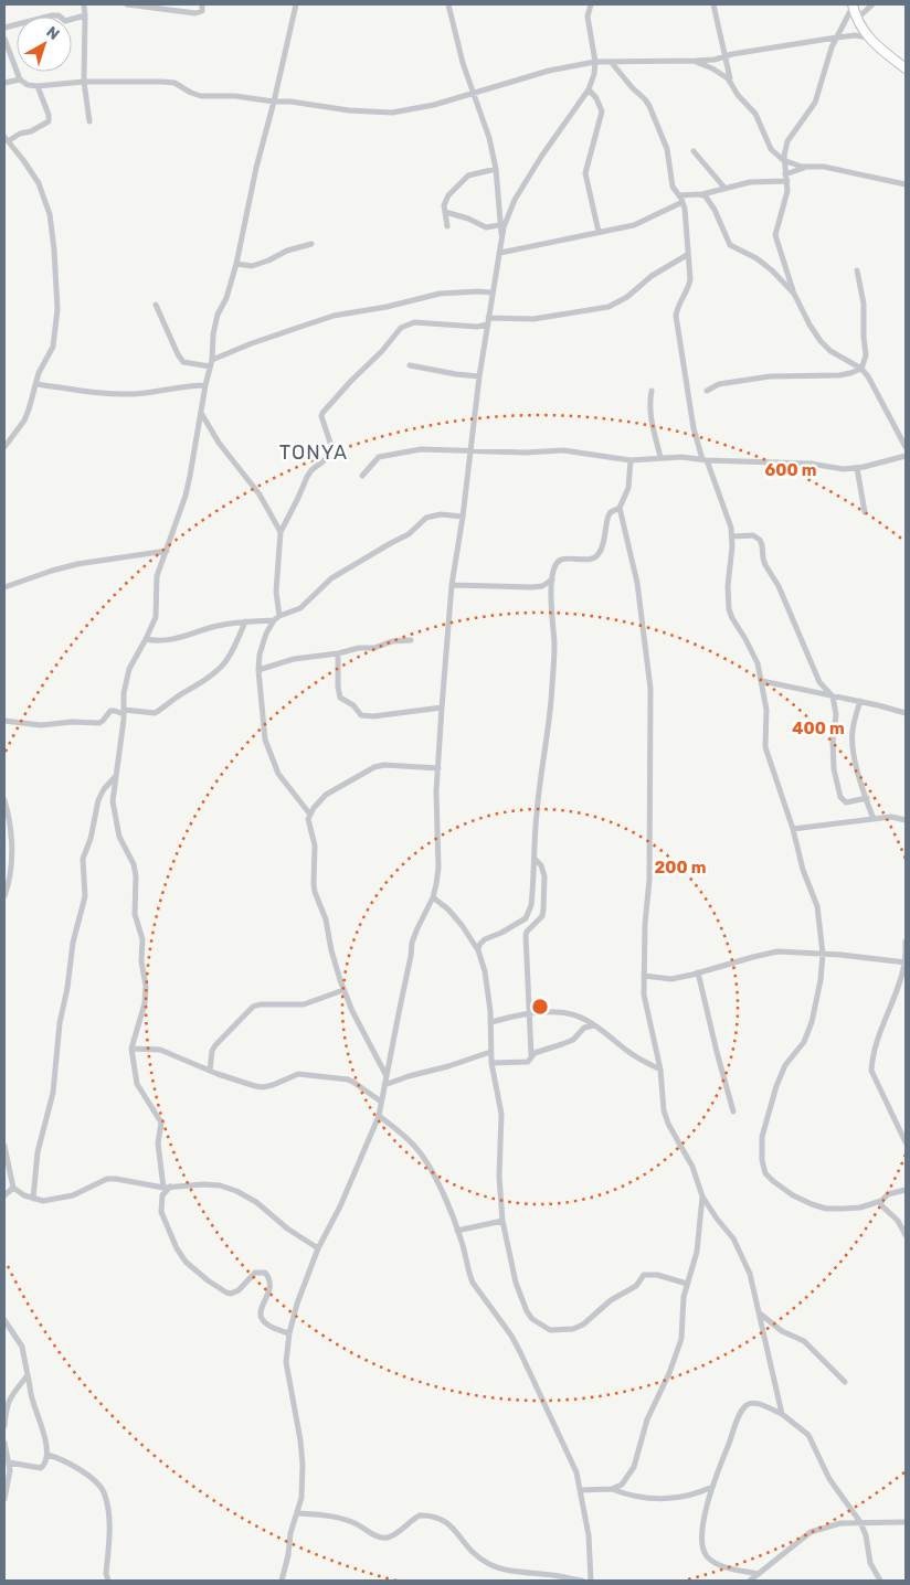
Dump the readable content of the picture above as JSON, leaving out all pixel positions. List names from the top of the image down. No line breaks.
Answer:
{"districts":["TONYA"],"north":"top right","rings":["600 m","400 m","200 m"]}
